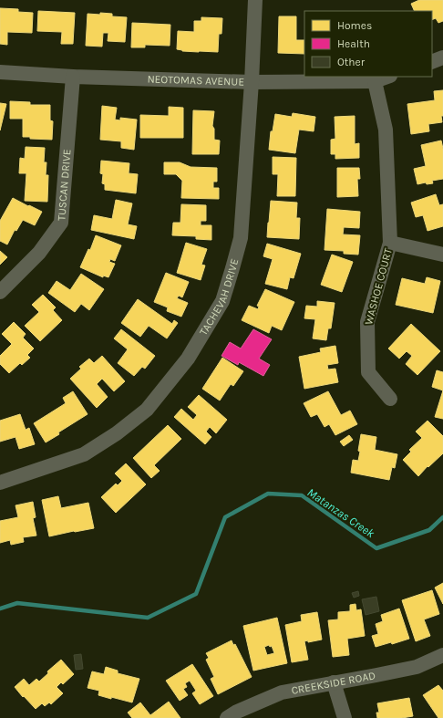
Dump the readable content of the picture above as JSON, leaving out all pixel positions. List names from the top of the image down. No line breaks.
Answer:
{"streets":{"street":["NEOTOMAS AVENUE","TUSCAN DRIVE","WASHOE COURT","TACHEVAH DRIVE","CREEKSIDE ROAD"]},"crossings":[["NEOTOMAS AVENUE","TUSCAN DRIVE"],["NEOTOMAS AVENUE","WASHOE COURT"],["NEOTOMAS AVENUE","TACHEVAH DRIVE"]],"water":["Matanzas Creek"],"legend":["Homes","Health","Other"]}
